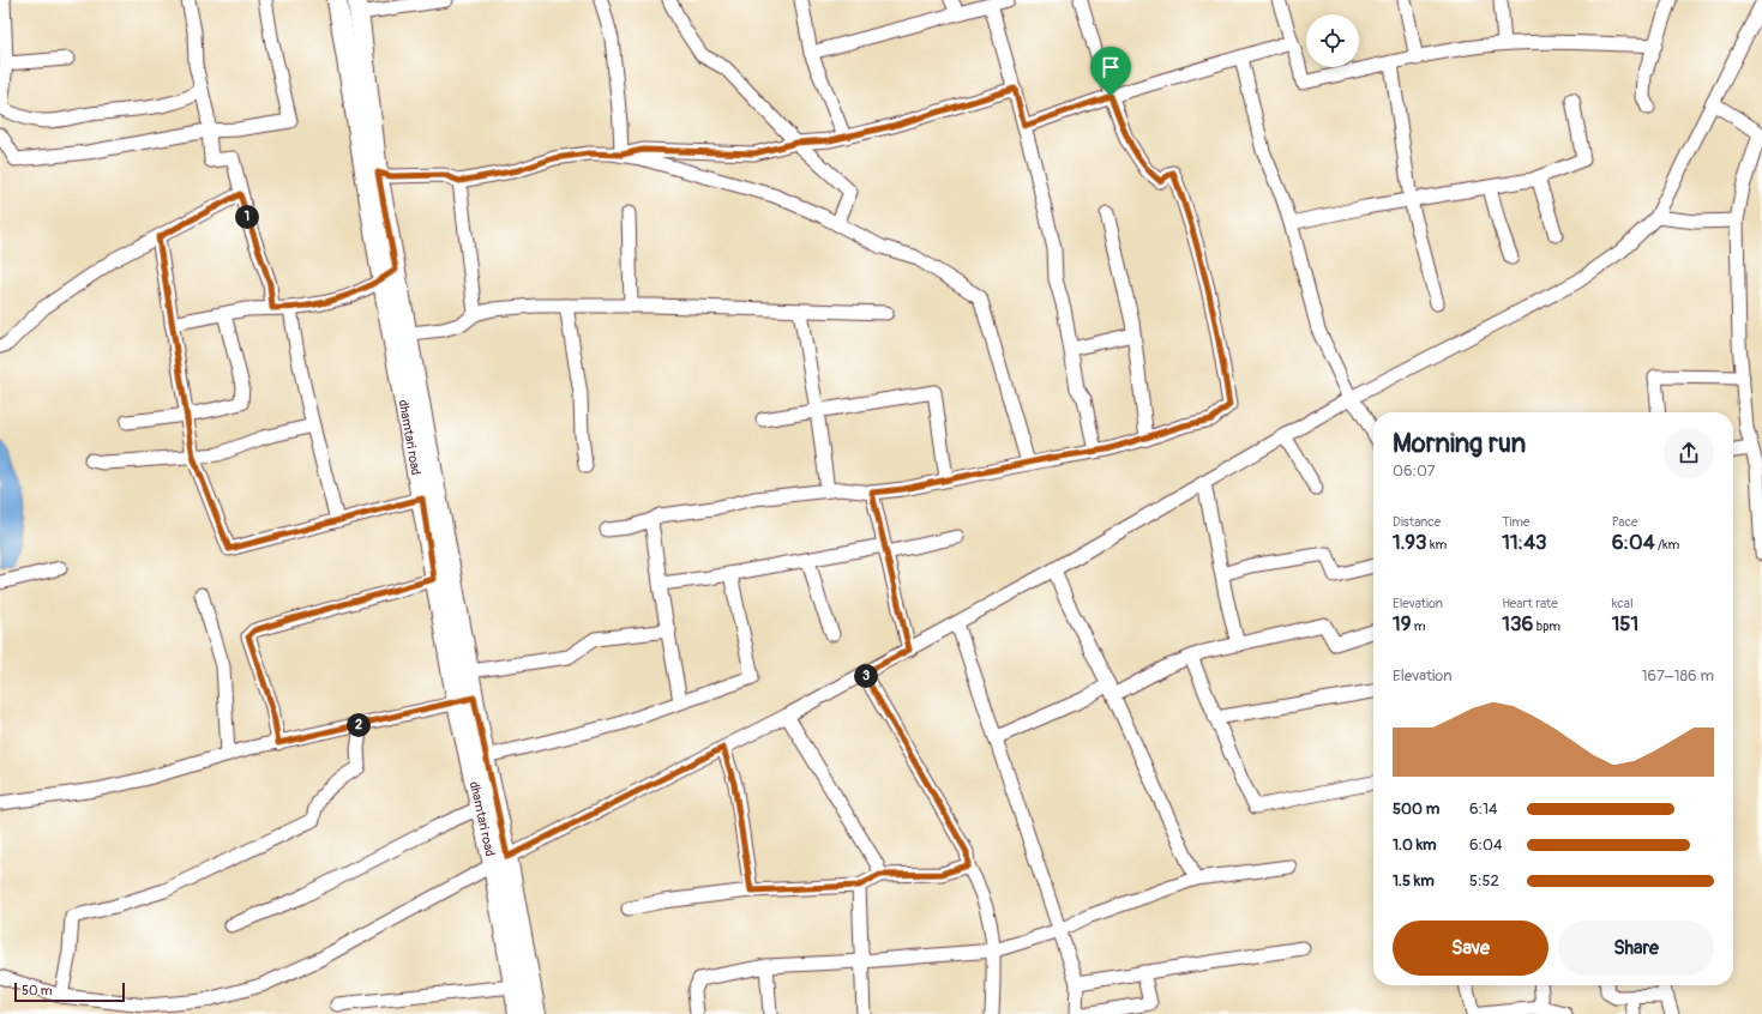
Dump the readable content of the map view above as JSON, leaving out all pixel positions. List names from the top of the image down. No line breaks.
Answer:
{"streets":{"main road":["dhamtari road"]},"scale_bar":"50 m","page":{"pins":["1","3","2"],"heading":["Morning run","06:07"],"stats":[["Distance","1.93 km"],["Time","11:43"],["Pace","6:04 /km"],["Elevation","19 m"],["Heart rate","136 bpm"],["kcal","151"]],"chart":["Elevation","167–186 m"],"list":[{"name":"500 m","note":"6:14"},{"name":"1.0 km","note":"6:04"},{"name":"1.5 km","note":"5:52"}],"buttons":["Save","Share"],"scale":"50 m"}}
